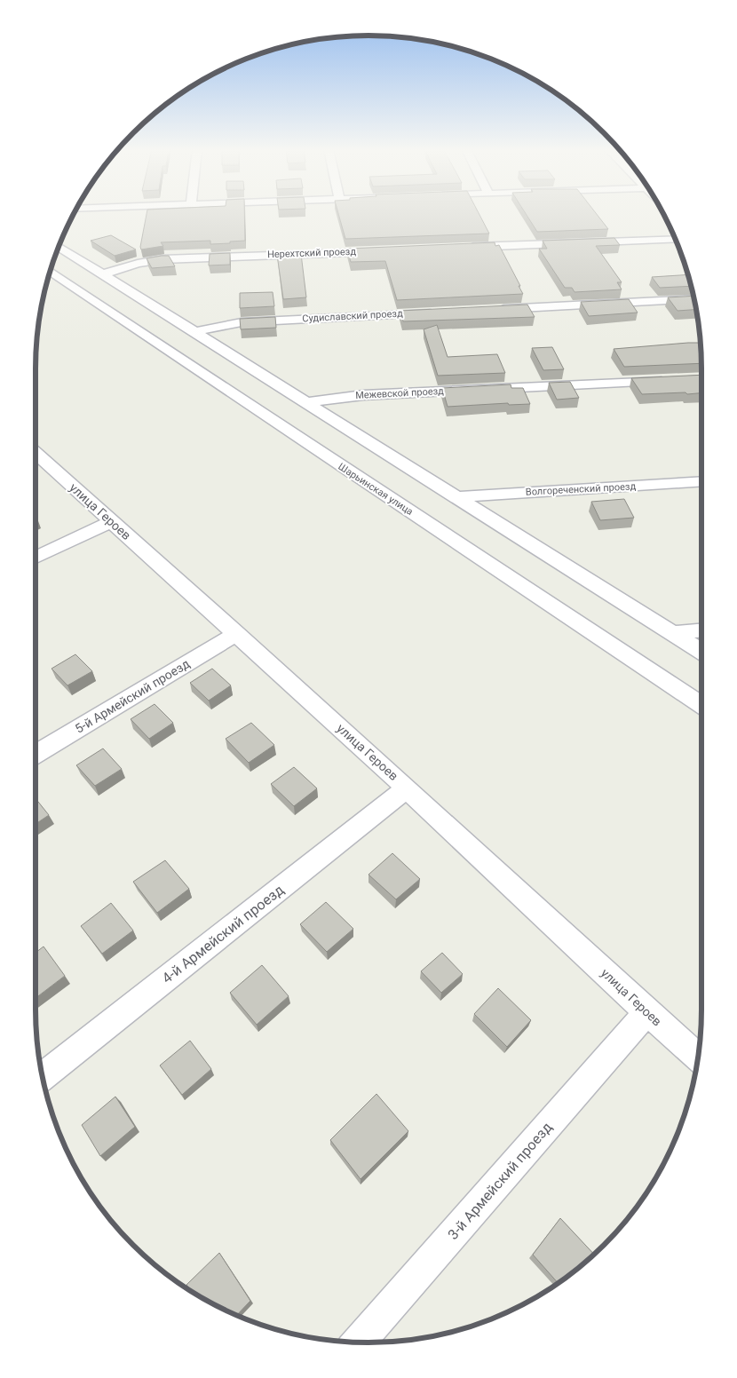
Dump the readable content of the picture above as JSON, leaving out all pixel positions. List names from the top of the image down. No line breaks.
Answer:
{"streets":{"street":["Нерехтский проезд","Судиславский проезд","Межевской проезд","Шарьинская улица","Волгореченский проезд","улица Героев","5-й Армейский проезд","4-й Армейский проезд","3-й Армейский проезд"]},"crossings":[["улица Героев","5-й Армейский проезд"],["улица Героев","4-й Армейский проезд"],["улица Героев","3-й Армейский проезд"]]}
